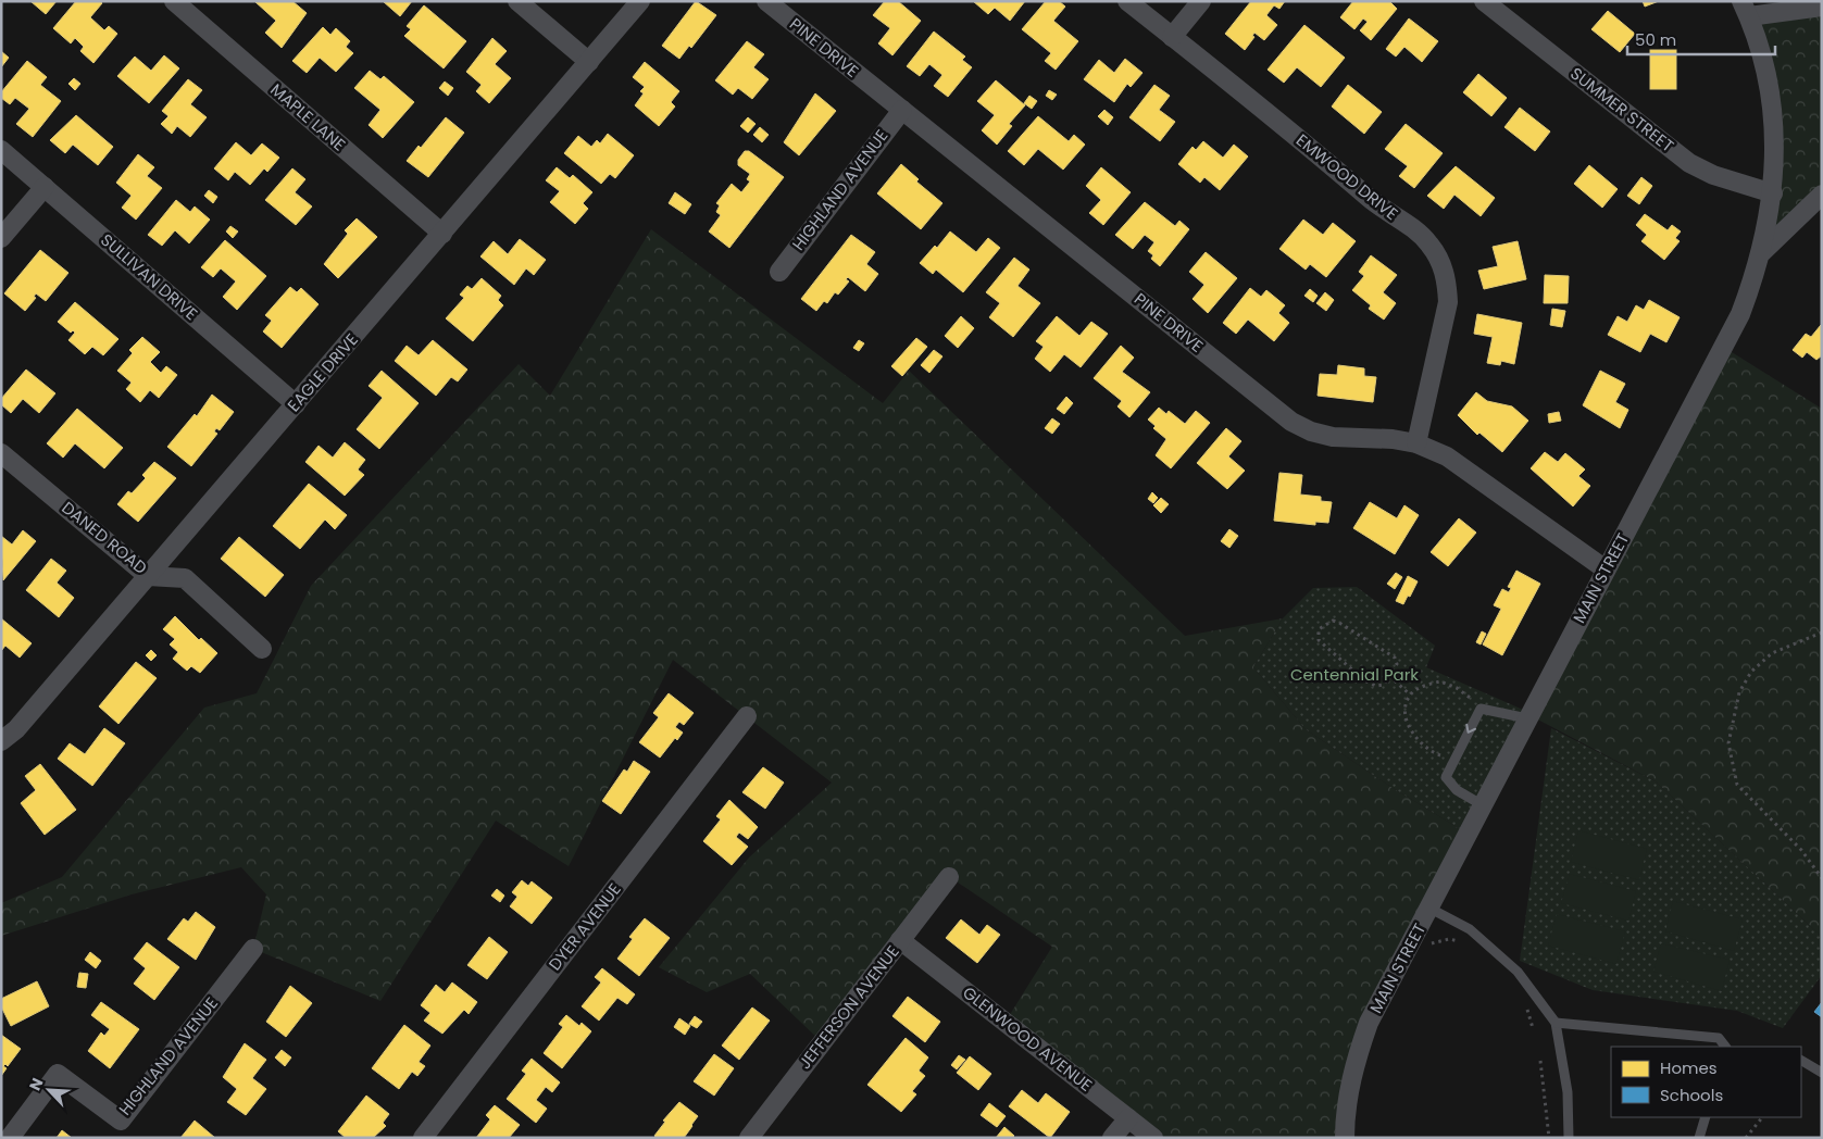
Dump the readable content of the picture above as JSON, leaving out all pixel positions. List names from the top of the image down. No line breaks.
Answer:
{"streets":{"street":["PINE DRIVE","SUMMER STREET","MAPLE LANE","EMWOOD DRIVE","HIGHLAND AVENUE","SULLIVAN DRIVE","EAGLE DRIVE","DANED ROAD","MAIN STREET","DYER AVENUE","JEFFERSON AVENUE","GLENWOOD AVENUE"]},"crossings":[["PINE DRIVE","EMWOOD DRIVE"],["PINE DRIVE","HIGHLAND AVENUE"],["PINE DRIVE","MAIN STREET"],["SUMMER STREET","MAIN STREET"],["MAPLE LANE","EAGLE DRIVE"],["SULLIVAN DRIVE","EAGLE DRIVE"],["EAGLE DRIVE","DANED ROAD"],["JEFFERSON AVENUE","GLENWOOD AVENUE"]],"parks":["Centennial Park"],"legend":["Homes","Schools"],"scale_bar":"50 m","north":"top left"}
